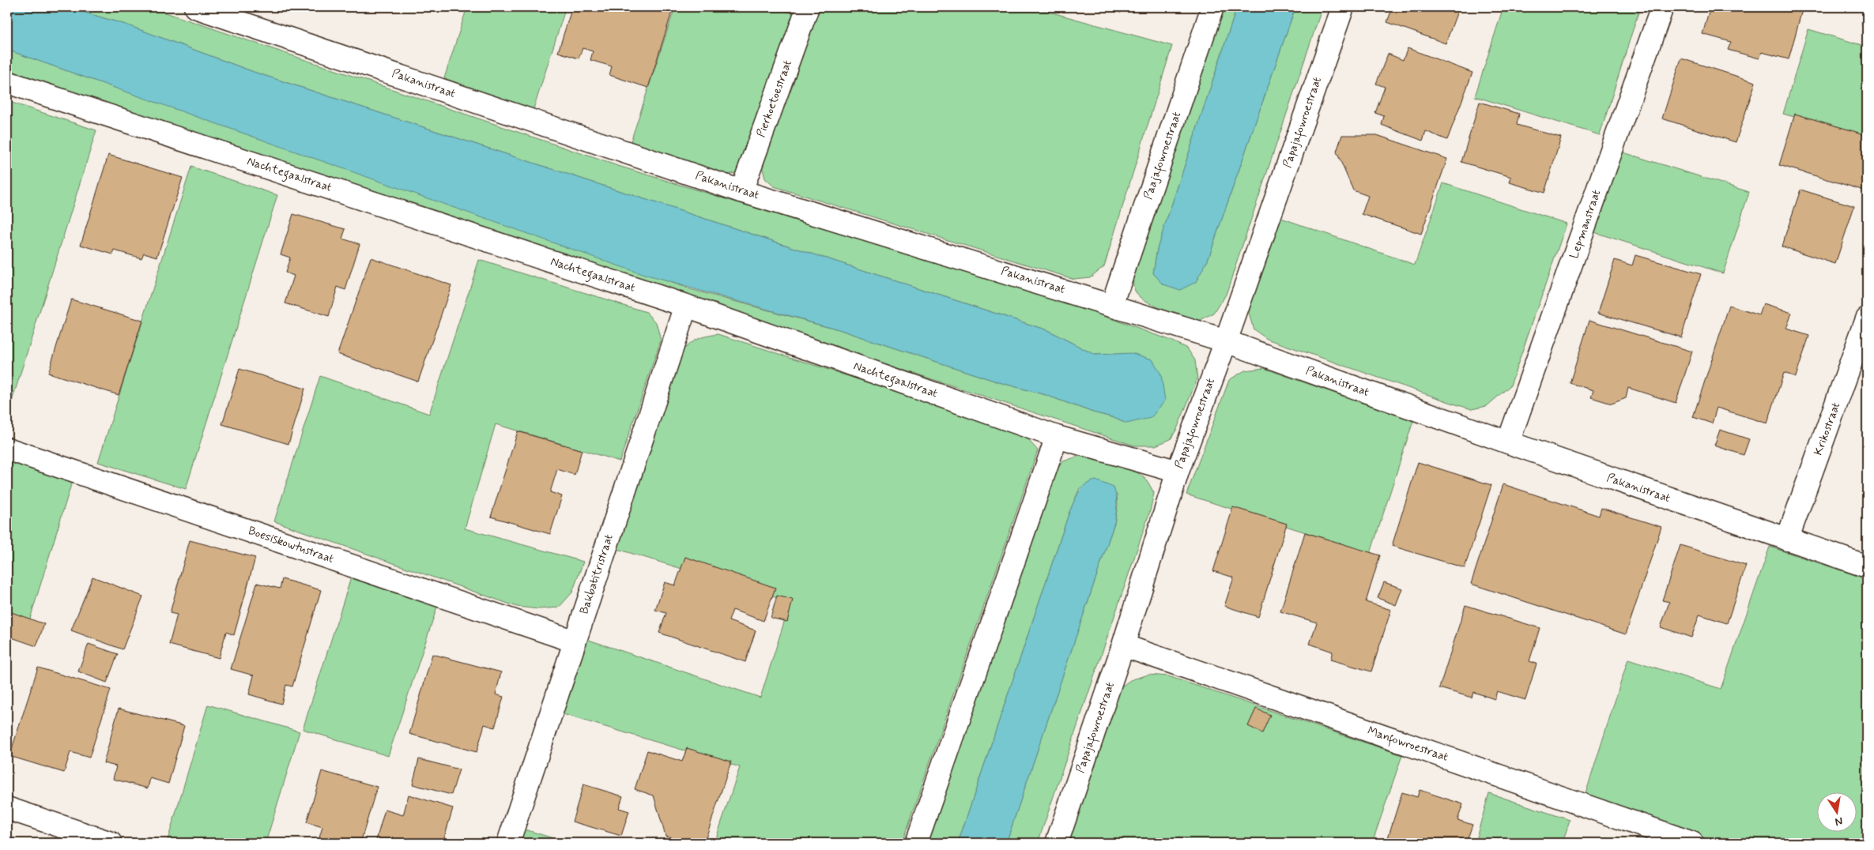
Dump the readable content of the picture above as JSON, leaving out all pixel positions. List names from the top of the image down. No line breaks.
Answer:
{"streets":{"street":["Pakanistraat","Pierkoetoestraat","Papajafowroestraat","Paajafowroestraat","Nachtegaalstraat","Lepmanstraat","Krikostraat","Boesiskowtustraat","Bakbatitristraat","Manfowroestraat"]},"crossings":[["Pakanistraat","Pierkoetoestraat"],["Pakanistraat","Papajafowroestraat"],["Pakanistraat","Paajafowroestraat"],["Pakanistraat","Lepmanstraat"],["Pakanistraat","Krikostraat"],["Papajafowroestraat","Nachtegaalstraat"],["Papajafowroestraat","Manfowroestraat"],["Nachtegaalstraat","Bakbatitristraat"],["Boesiskowtustraat","Bakbatitristraat"]],"north":"bottom"}
